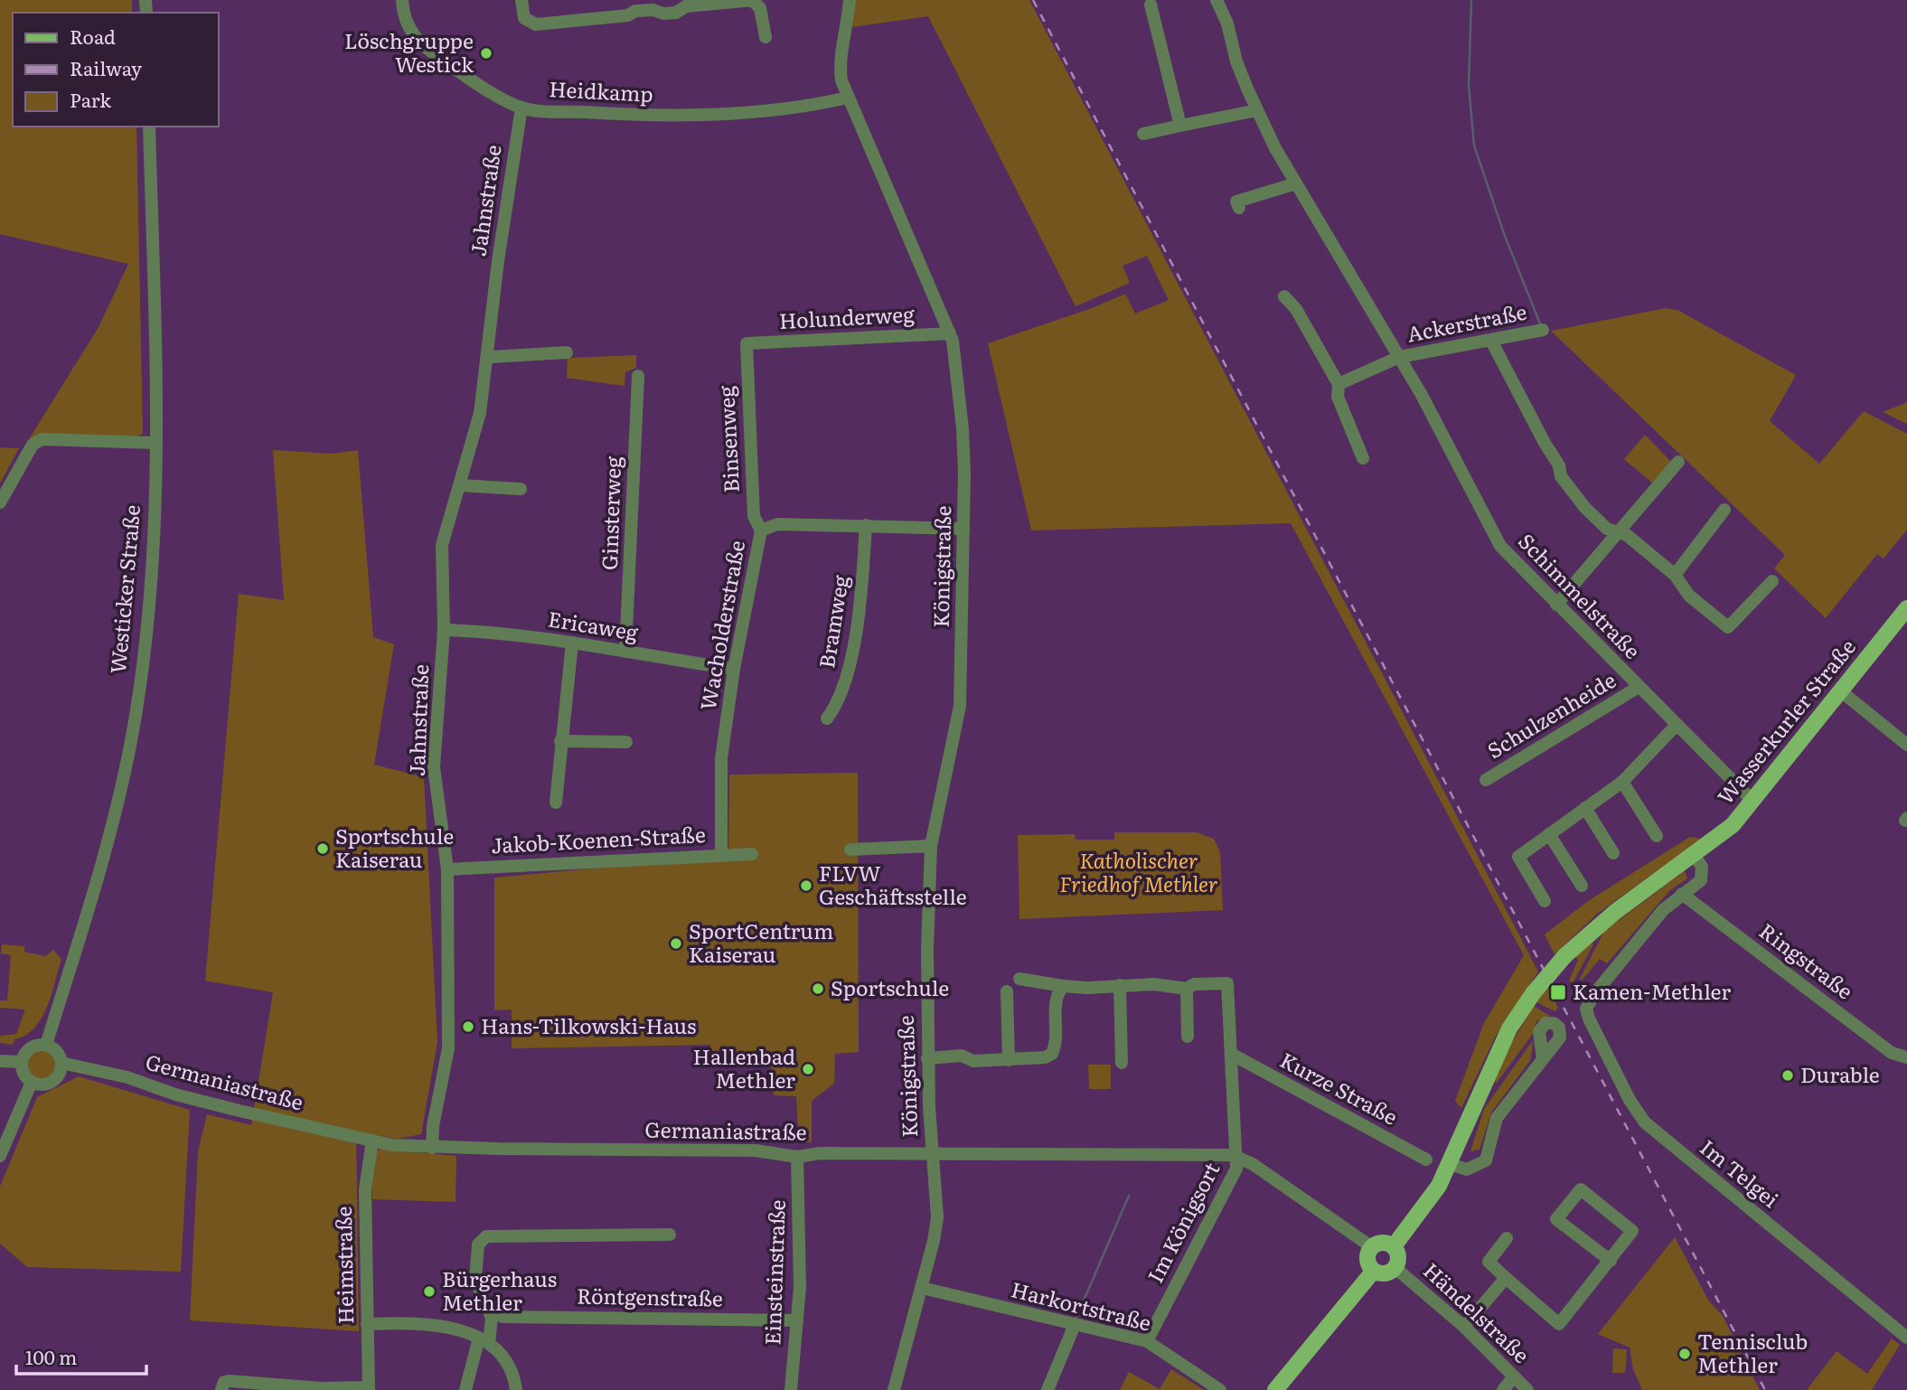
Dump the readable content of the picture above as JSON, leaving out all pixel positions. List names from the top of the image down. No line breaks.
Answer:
{"streets":{"main road":["Wasserkurler Straße"],"street":["Heidkamp","Jahnstraße","Holunderweg","Ackerstraße","Binsenweg","Ginsterweg","Königstraße","Westicker Straße","Schimmelstraße","Bramweg","Wacholderstraße","Ericaweg","Schulzenheide","Jakob-Koenen-Straße","Ringstraße","Germaniastraße","Kurze Straße","Im Telgei","Im Königsort","Heimstraße","Einsteinstraße","Röntgenstraße","Harkortstraße","Händelstraße"]},"crossings":[["Heidkamp","Jahnstraße"],["Heidkamp","Königstraße"],["Jahnstraße","Ericaweg"],["Jahnstraße","Jakob-Koenen-Straße"],["Jahnstraße","Germaniastraße"],["Holunderweg","Binsenweg"],["Holunderweg","Königstraße"],["Ackerstraße","Schimmelstraße"],["Binsenweg","Wacholderstraße"],["Ginsterweg","Ericaweg"],["Königstraße","Wacholderstraße"],["Königstraße","Germaniastraße"],["Königstraße","Harkortstraße"],["Westicker Straße","Germaniastraße"],["Schimmelstraße","Schulzenheide"],["Schimmelstraße","Wasserkurler Straße"],["Bramweg","Wacholderstraße"],["Wacholderstraße","Ericaweg"],["Wacholderstraße","Jakob-Koenen-Straße"],["Wasserkurler Straße","Germaniastraße"],["Wasserkurler Straße","Händelstraße"],["Ringstraße","Im Telgei"],["Germaniastraße","Im Königsort"],["Germaniastraße","Heimstraße"],["Germaniastraße","Einsteinstraße"],["Germaniastraße","Händelstraße"],["Kurze Straße","Im Königsort"],["Im Königsort","Harkortstraße"],["Einsteinstraße","Röntgenstraße"]],"parks":["Katholischer Friedhof Methler"],"places":{"other":["Löschgruppe Westick","Sportschule Kaiserau","FLVW Geschäftsstelle","SportCentrum Kaiserau","Sportschule","Hans-Tilkowski-Haus","Hallenbad Methler","Durable","Bürgerhaus Methler","Tennisclub Methler"],"transit":["Kamen-Methler"]},"legend":["Road","Railway","Park"],"scale_bar":"100 m"}
